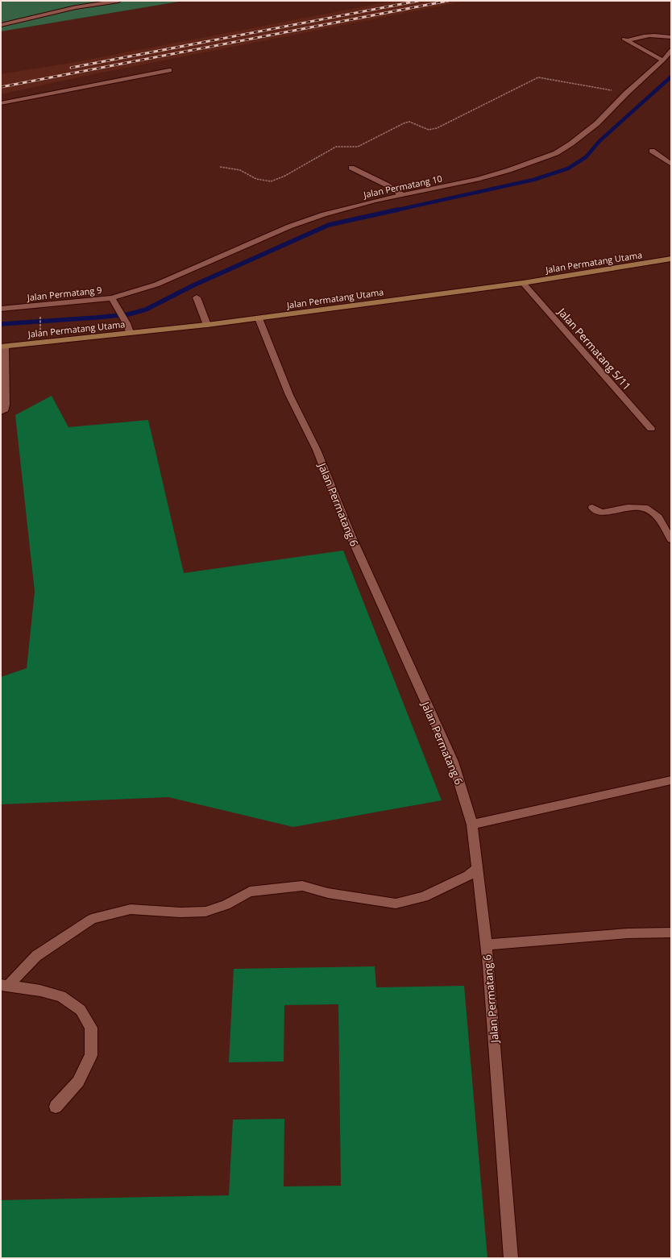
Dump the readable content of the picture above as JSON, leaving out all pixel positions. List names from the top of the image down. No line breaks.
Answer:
{"streets":{"street":["Jalan Permatang 10","Jalan Permatang Utama","Jalan Permatang 9","Jalan Permatang 5/11","Jalan Permatang 6"]},"crossings":[["Jalan Permatang 10","Jalan Permatang 9"],["Jalan Permatang Utama","Jalan Permatang 9"],["Jalan Permatang Utama","Jalan Permatang 5/11"],["Jalan Permatang Utama","Jalan Permatang 6"]]}
